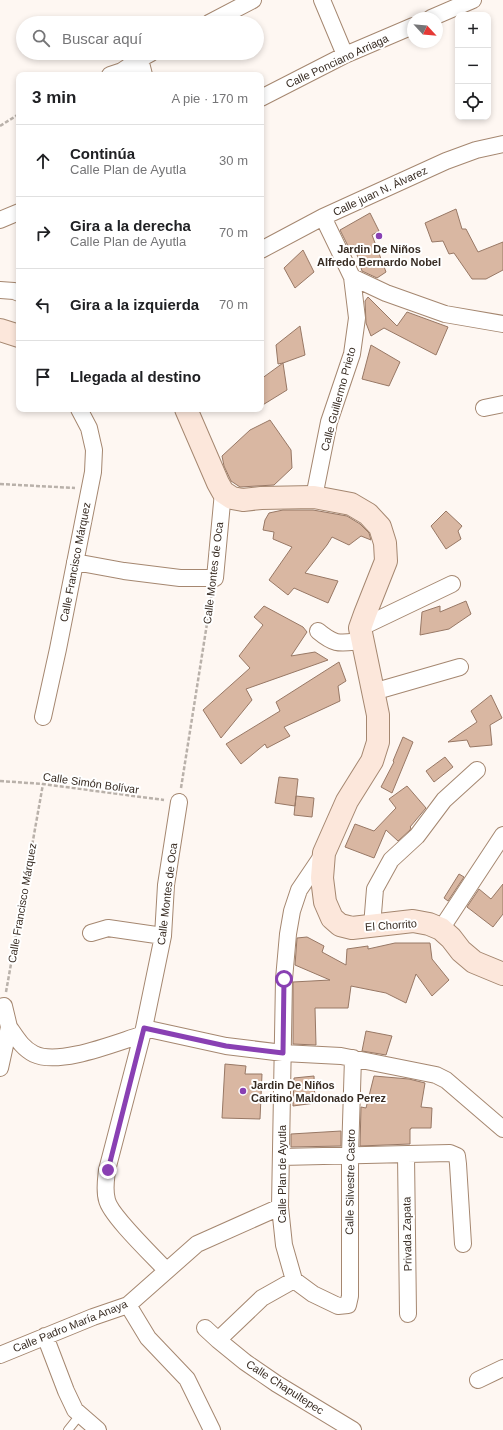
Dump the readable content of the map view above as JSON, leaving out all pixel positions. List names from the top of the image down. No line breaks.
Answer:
{"streets":{"street":["Calle Ponciano Arriaga","Calle juan N. Álvarez","Calle Guillermo Prieto","Calle Francisco Márquez","Calle Montes de Oca","El Chorrito","Calle Plan de Ayutla","Calle Silvestre Castro","Privada Zapata","Calle Padro María Anaya","Calle Chapultepec"],"path":["Calle Simón Bolívar"]},"crossings":[["Calle juan N. Álvarez","Calle Guillermo Prieto"],["Calle Guillermo Prieto","Calle Plan de Ayutla"],["Calle Francisco Márquez","Calle Simón Bolívar"],["Calle Montes de Oca","Calle Simón Bolívar"],["Calle Montes de Oca","Calle Plan de Ayutla"],["Calle Montes de Oca","Calle Padro María Anaya"],["El Chorrito","Calle Plan de Ayutla"],["Calle Plan de Ayutla","Calle Silvestre Castro"],["Calle Plan de Ayutla","Calle Padro María Anaya"]],"places":["Jardin De Niños Alfredo Bernardo Nobel","Jardin De Niños Caritino Maldonado Perez"],"north":"bottom right","page":{"map_buttons":["+","−"],"search":"Buscar aquí","heading":["3 min","A pie · 170 m"],"list":[["Continúa","Calle Plan de Ayutla","30 m"],["Gira a la derecha","Calle Plan de Ayutla","70 m"],["Gira a la izquierda","70 m"],"Llegada al destino"]}}
